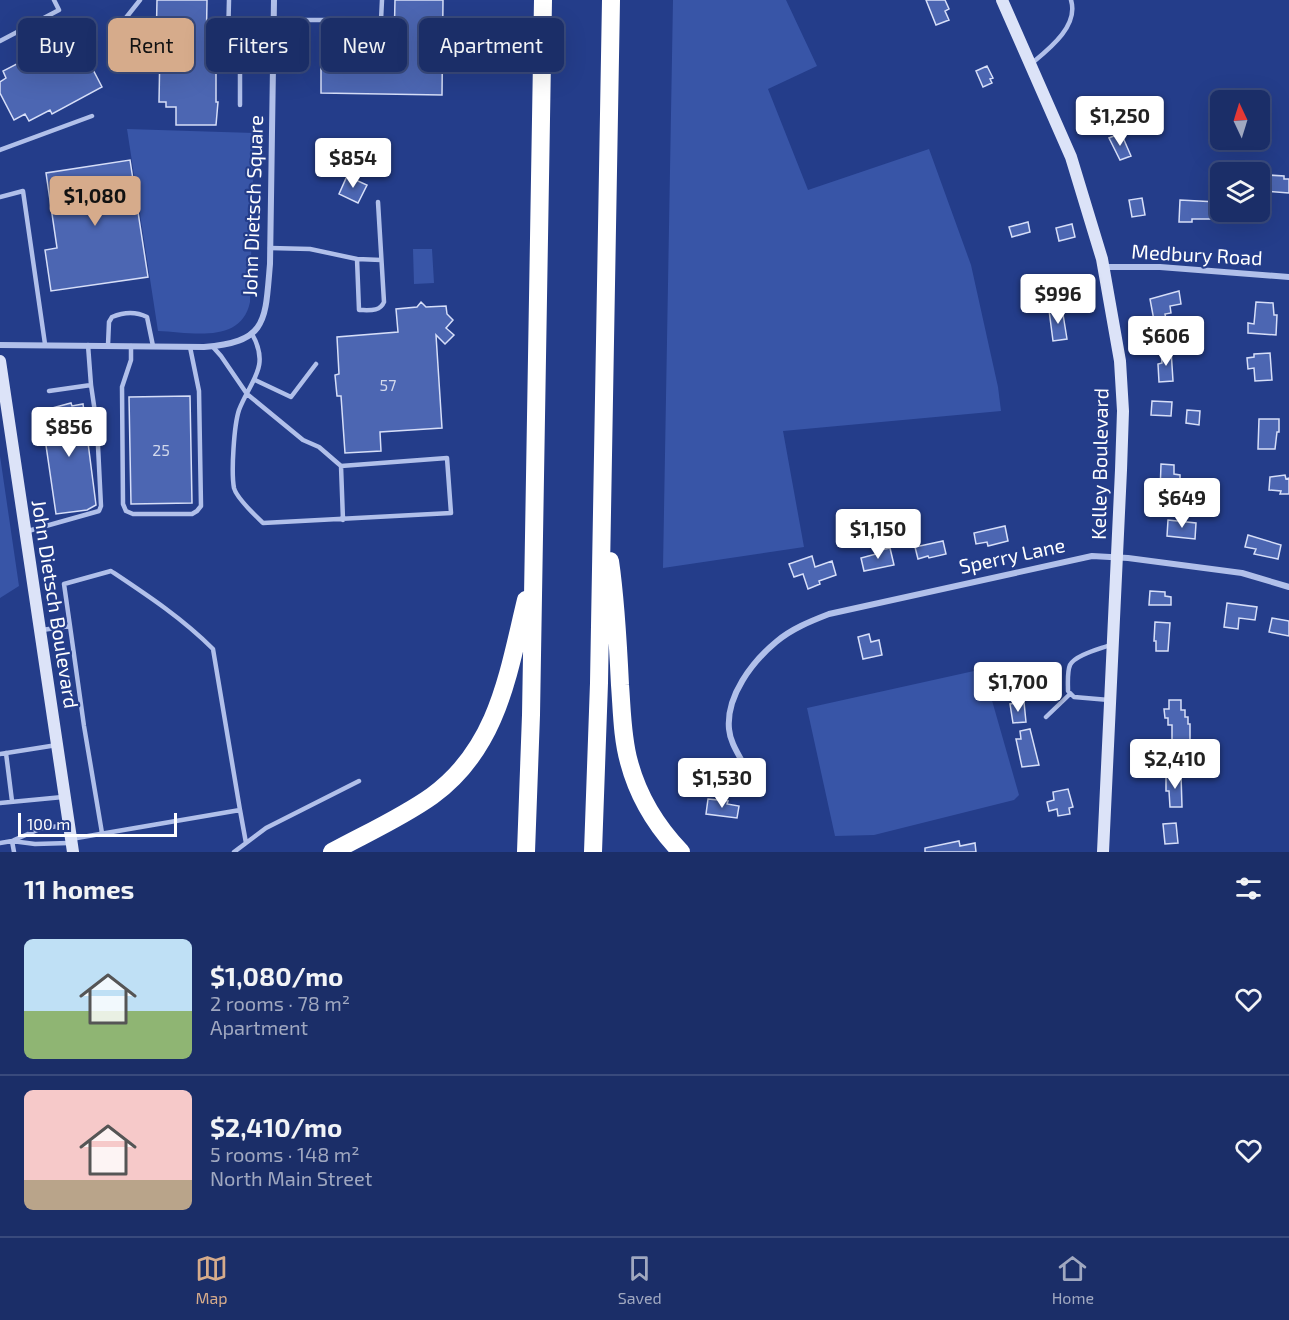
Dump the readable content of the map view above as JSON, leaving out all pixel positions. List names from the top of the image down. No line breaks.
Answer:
{"streets":{"main road":["Kelley Boulevard","John Dietsch Boulevard"],"street":["John Dietsch Square","Medbury Road","Sperry Lane"]},"crossings":[["Medbury Road","Kelley Boulevard"],["Kelley Boulevard","Sperry Lane"]],"house_numbers":["57","25"],"scale_bar":"100 m","north":"top","page":{"chip":["Buy","Rent","Filters","New","Apartment"],"price":["$1,250","$854","$1,080","$996","$606","$856","$649","$1,150","$1,700","$2,410","$1,530"],"scale":"100 m","heading":"11 homes","list":[{"name":"$1,080/mo","note":"2 rooms · 78 m² · Apartment"},{"name":"$2,410/mo","note":"5 rooms · 148 m² · North Main Street"}],"tabs":["Map","Saved","Home"]}}
